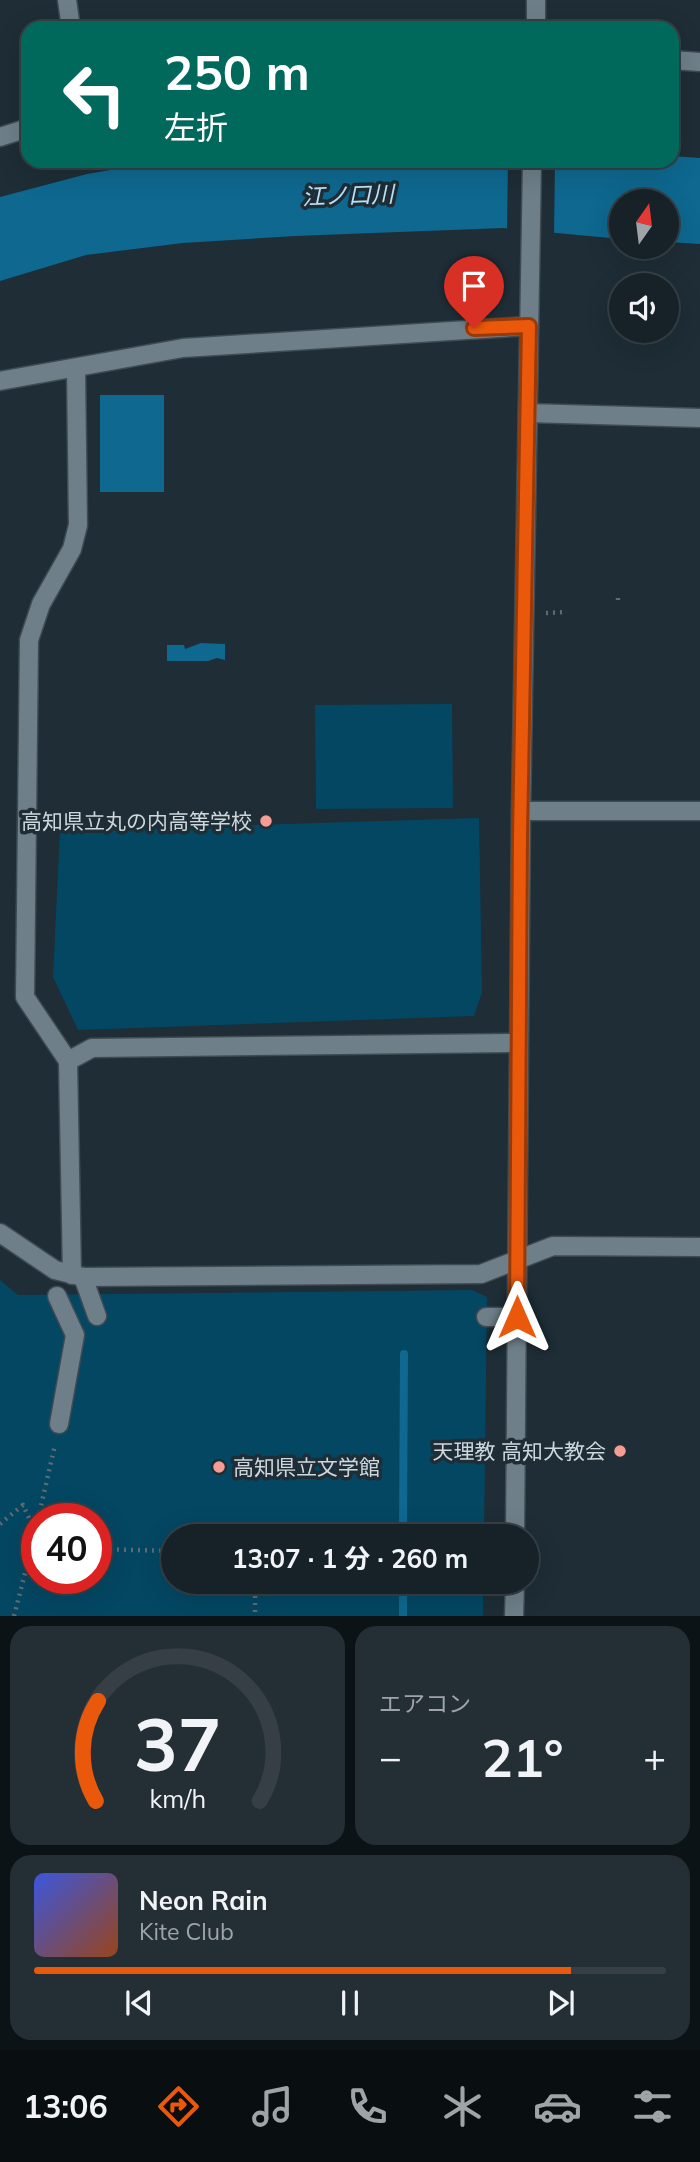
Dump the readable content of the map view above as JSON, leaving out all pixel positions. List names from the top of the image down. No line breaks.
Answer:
{"water":["江ノ口川"],"places":["高知県立丸の内高等学校","天理教 高知大教会","高知県立文学館"],"north":"top","page":{"turn":["250 m","左折"],"limit":"40","trip":"13:07 · 1 分 · 260 m","tile":"エアコン","heat":["−","21°","+"],"song":["Neon Rain","Kite Club"],"tabs":"13:06","gauge":["37","km/h"]}}
